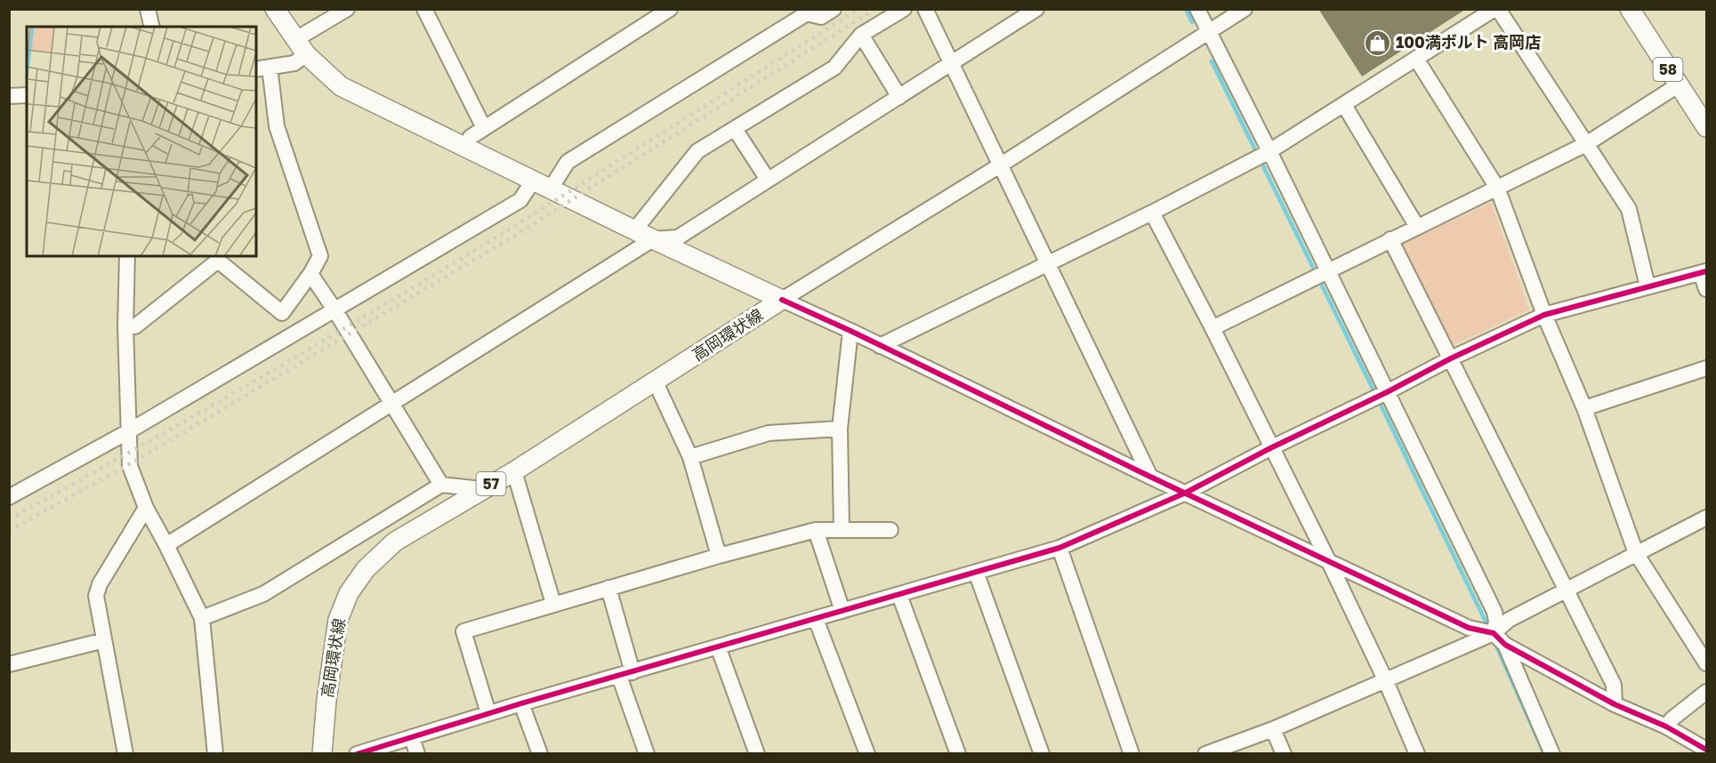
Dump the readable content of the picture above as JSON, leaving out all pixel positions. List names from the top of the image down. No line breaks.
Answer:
{"streets":{"main road":["58","高岡環状線","57"]},"places":{"shop":["100満ボルト 高岡店"]}}
